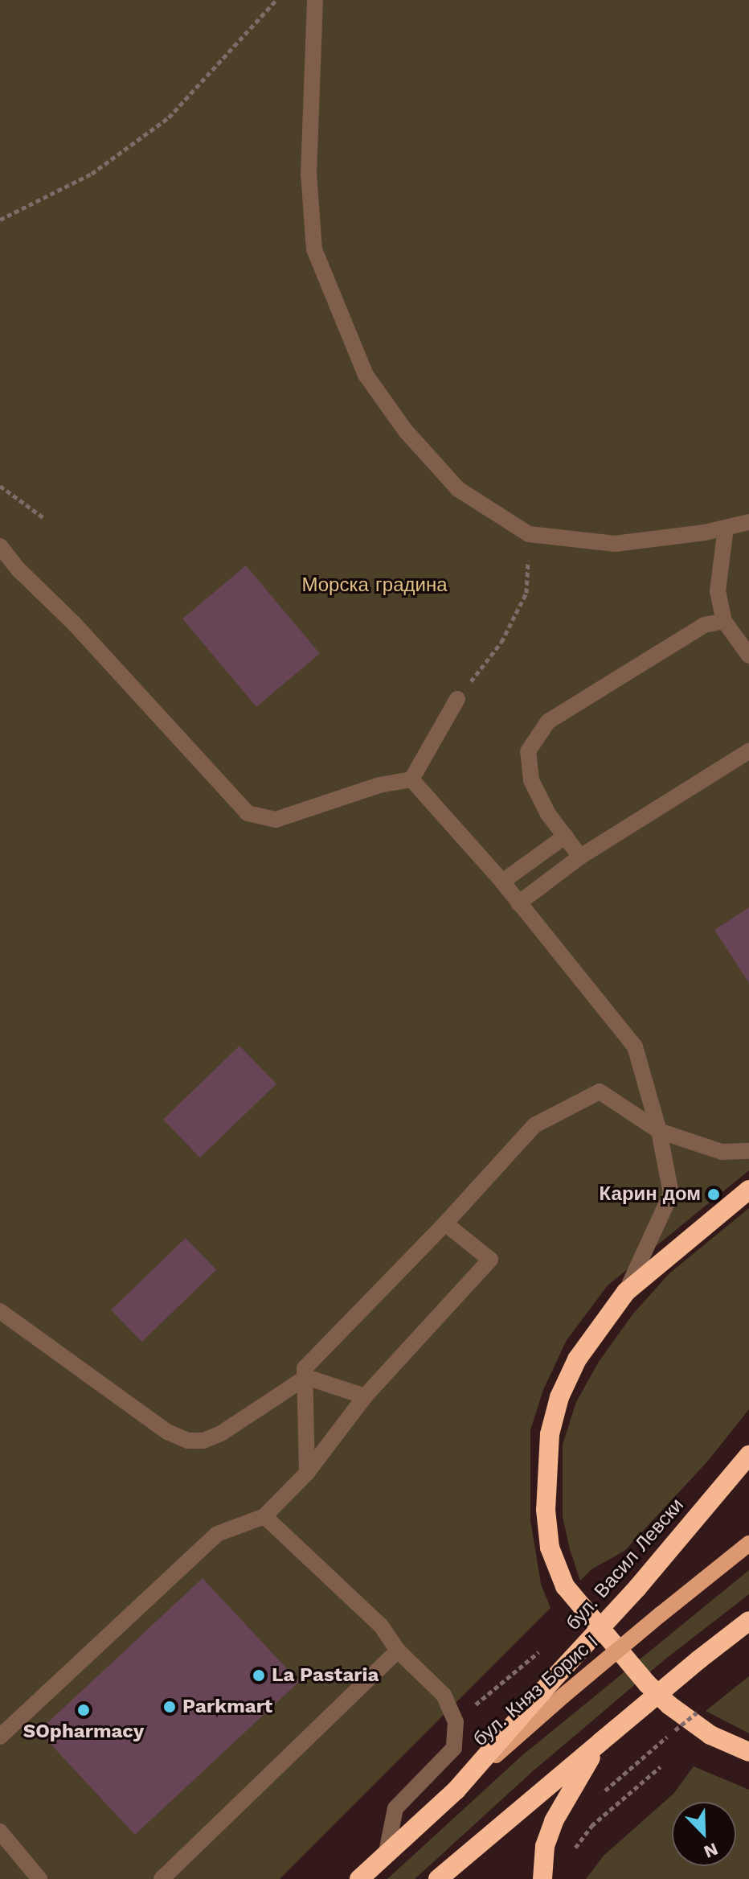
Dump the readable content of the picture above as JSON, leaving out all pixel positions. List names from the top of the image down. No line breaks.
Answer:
{"streets":{"highway":["бул. Васил Левски"],"main road":["бул. Княз Борис I"]},"crossings":[["бул. Васил Левски","бул. Княз Борис I"]],"parks":["Морска градина"],"places":["Карин дом","La Pastaria","Parkmart","SOpharmacy"],"north":"bottom right"}
